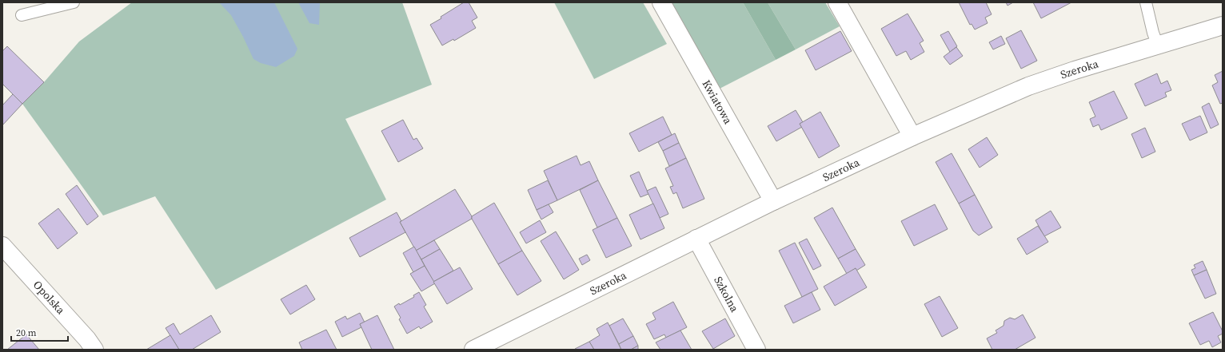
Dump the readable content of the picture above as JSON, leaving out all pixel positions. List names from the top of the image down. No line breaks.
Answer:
{"streets":{"street":["Szeroka","Kwiatowa","Szkolna","Opolska"]},"crossings":[["Szeroka","Kwiatowa"],["Szeroka","Szkolna"]],"scale_bar":"20 m"}
